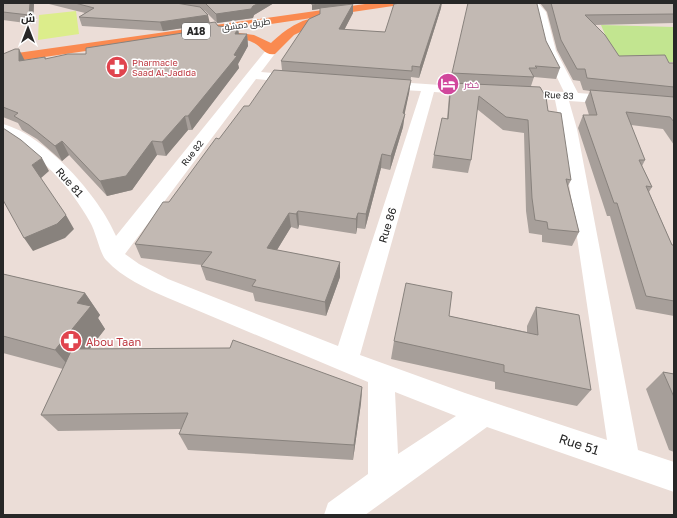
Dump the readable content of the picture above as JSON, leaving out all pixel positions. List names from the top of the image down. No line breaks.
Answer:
{"streets":{"highway":["طريق دمشق","A18"],"street":["Rue 83","Rue 82","Rue 81","Rue 86","Rue 51"]},"crossings":[["Rue 82","Rue 81"],["Rue 82","Rue 51"],["Rue 81","Rue 51"],["Rue 86","Rue 51"]],"places":{"pharmacy":["Pharmacie Saad Al-Jadida","Abou Taan"],"hotel":["خضر"]},"north":"top"}
